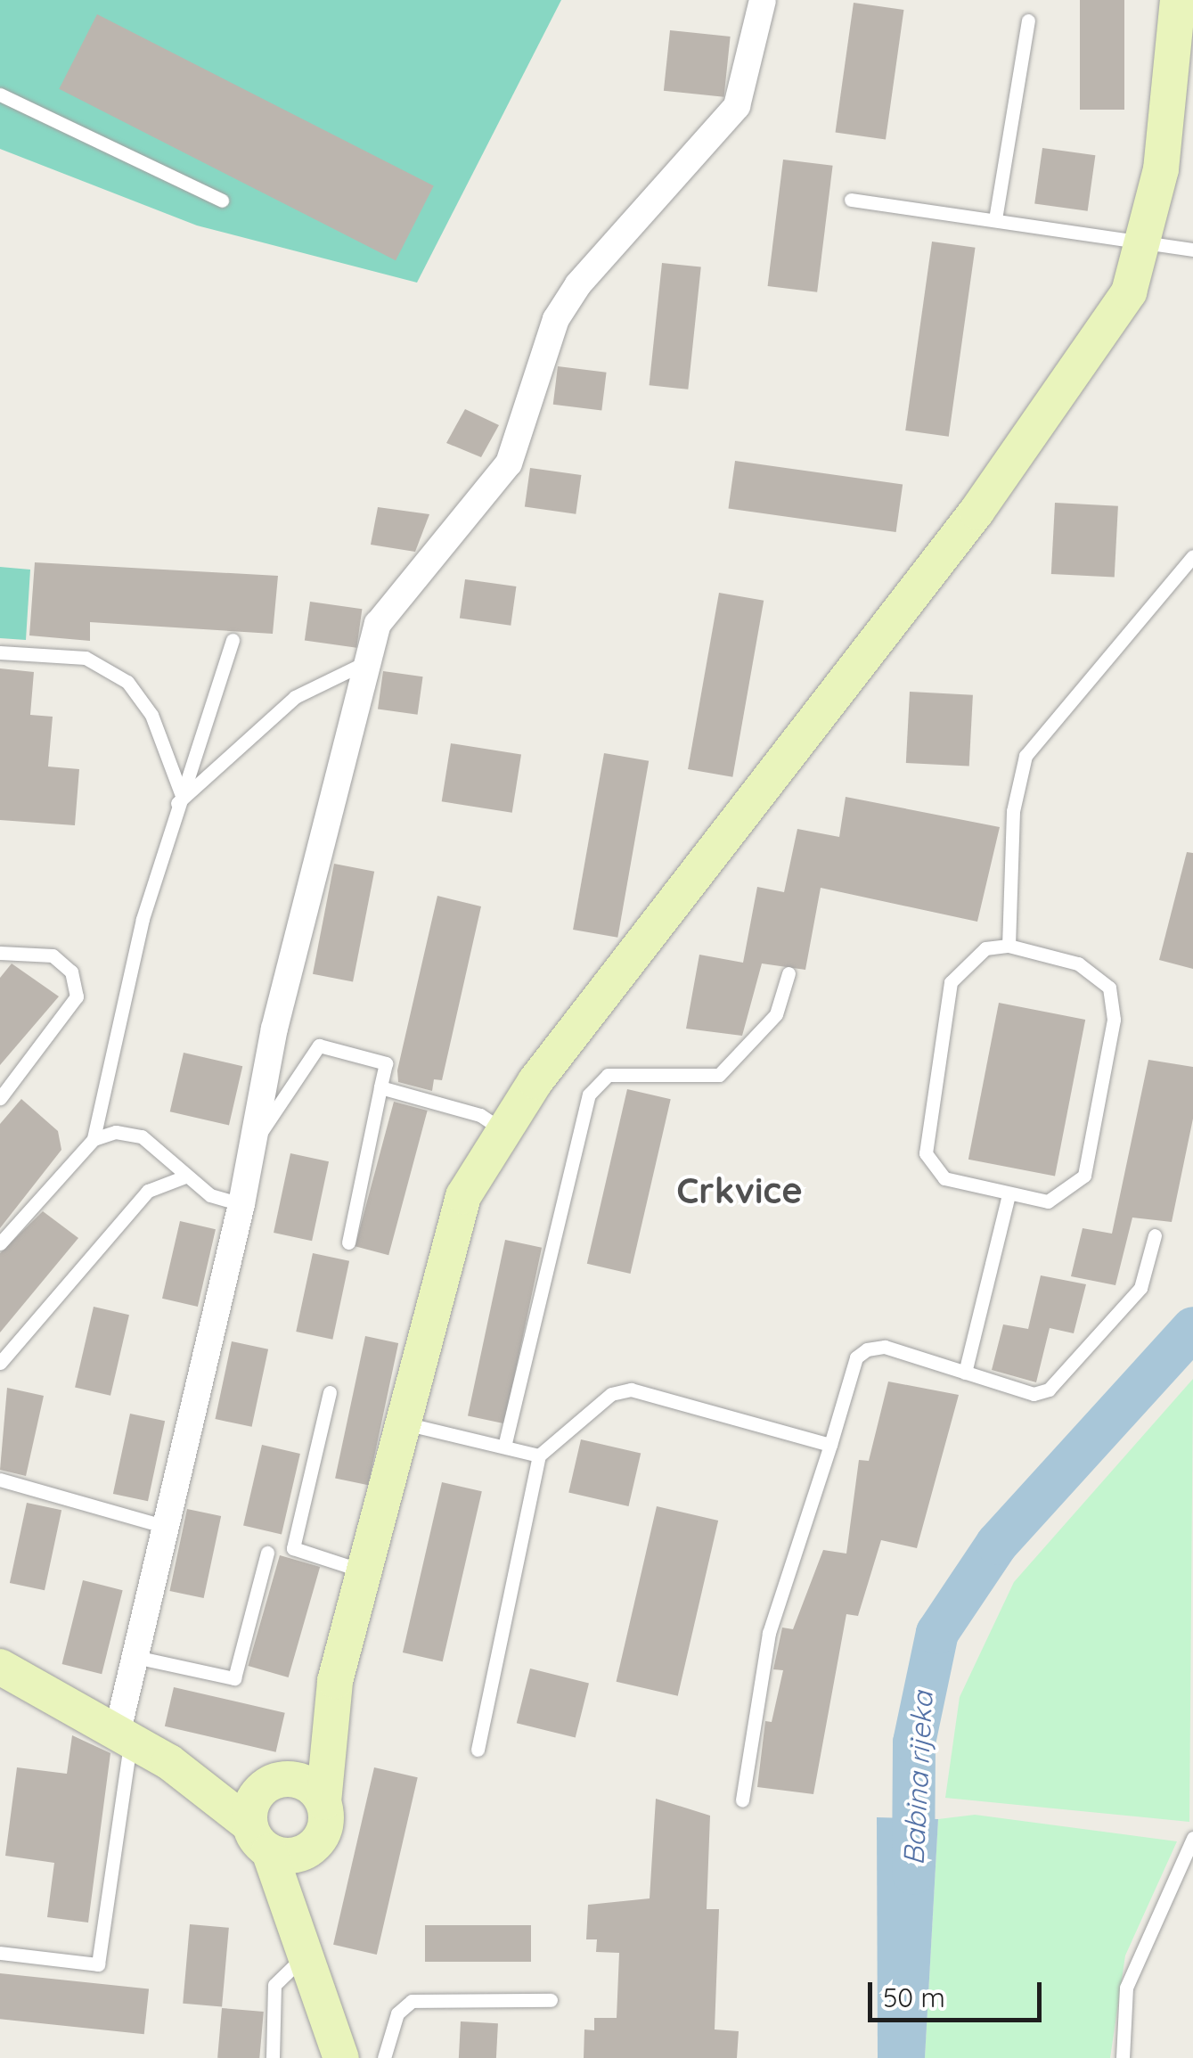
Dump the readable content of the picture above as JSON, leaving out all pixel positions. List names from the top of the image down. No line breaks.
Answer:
{"districts":["Crkvice"],"water":["Babina rijeka"],"scale_bar":"50 m"}
